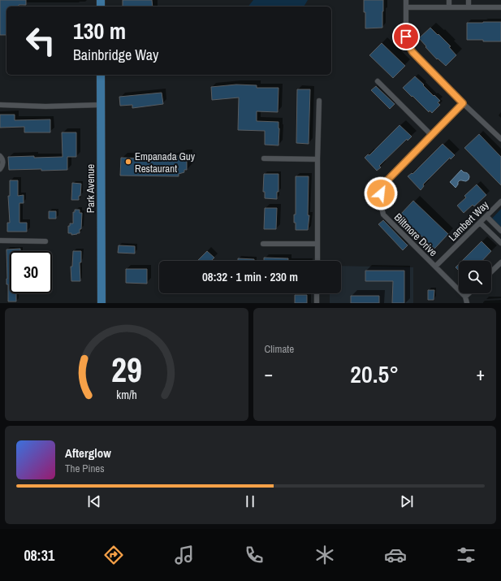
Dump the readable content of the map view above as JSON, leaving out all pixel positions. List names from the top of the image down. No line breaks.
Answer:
{"streets":{"main road":["Park Avenue"],"street":["Lambert Way","Biltmore Drive"]},"crossings":[["Lambert Way","Biltmore Drive"]],"places":["Empanada Guy Restaurant"],"page":{"turn":["130 m","Bainbridge Way"],"limit":"30","trip":"08:32 · 1 min · 230 m","tile":"Climate","heat":["−","20.5°","+"],"song":["Afterglow","The Pines"],"tabs":"08:31","gauge":["29","km/h"]}}
